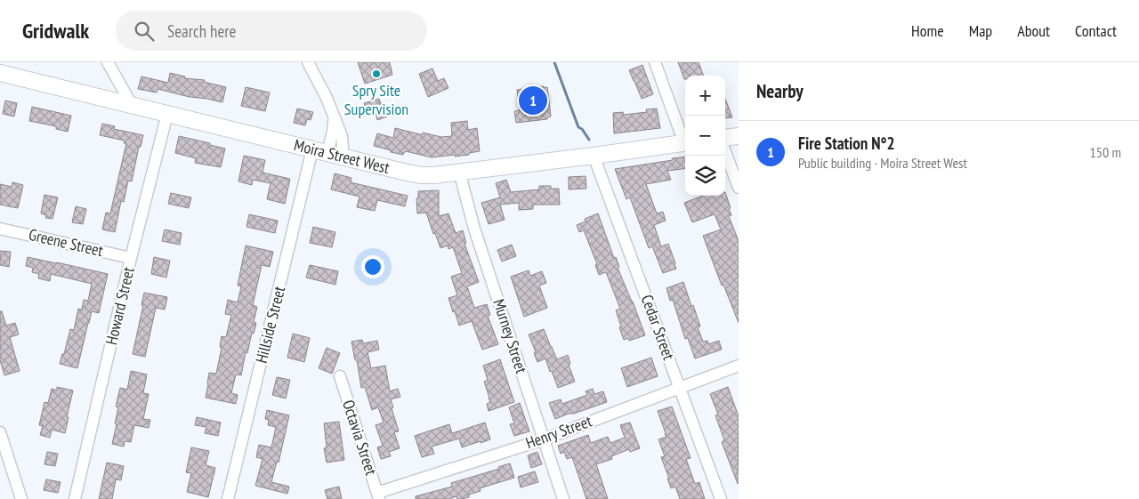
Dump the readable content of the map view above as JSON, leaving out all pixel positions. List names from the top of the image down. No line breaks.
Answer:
{"streets":{"main road":["Moira Street West"],"street":["Greene Street","Howard Street","Hillside Street","Cedar Street","Murney Street","Henry Street","Octavia Street"]},"crossings":[["Moira Street West","Howard Street"],["Moira Street West","Hillside Street"],["Moira Street West","Cedar Street"],["Moira Street West","Murney Street"],["Greene Street","Howard Street"],["Cedar Street","Henry Street"],["Murney Street","Henry Street"],["Henry Street","Octavia Street"]],"places":["Spry Site Supervision"],"page":{"header":"Gridwalk","search":"Search here","nav":["Home","Map","About","Contact"],"heading":"Nearby","map_buttons":["+","−"],"pins":"1","list":[{"mark":"1","name":"Fire Station N°2","note":"Public building · Moira Street West","value":"150 m"}]}}
